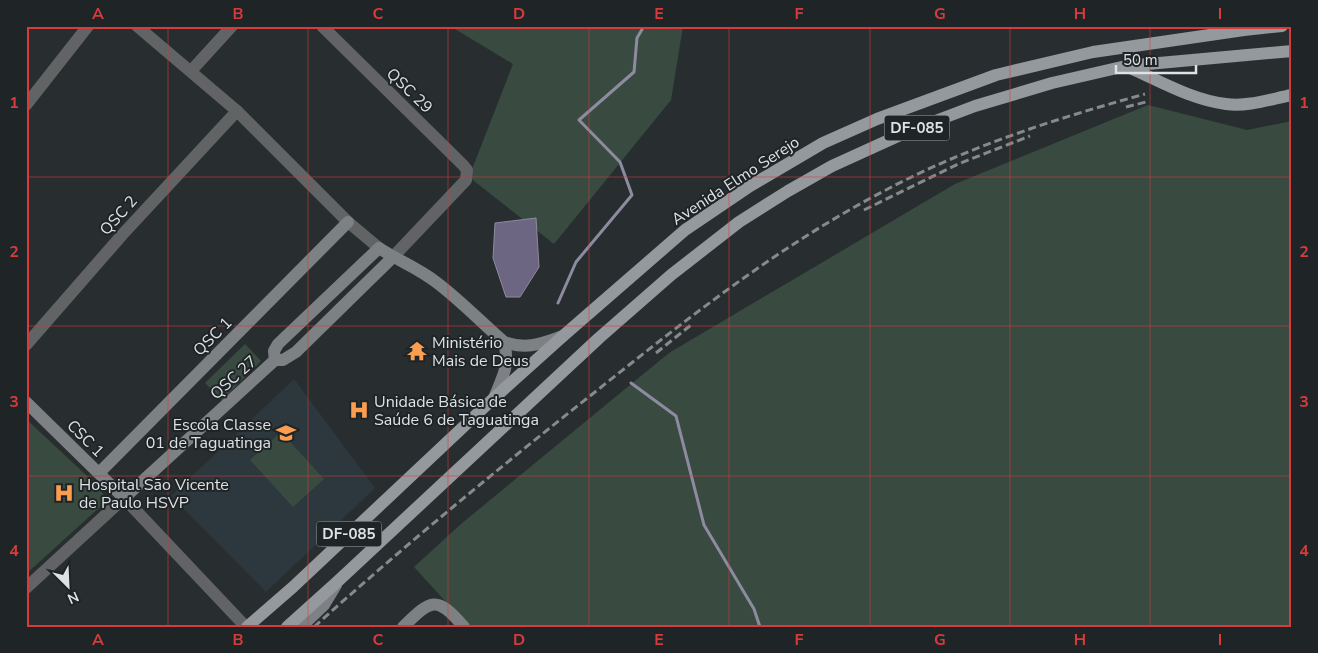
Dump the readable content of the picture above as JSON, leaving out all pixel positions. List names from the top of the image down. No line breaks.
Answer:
{"streets":{"main road":["DF-085","Avenida Elmo Serejo"],"street":["QSC 29","QSC 2","QSC 1","QSC 27","CSC 1"]},"crossings":[["QSC 29","QSC 27"],["QSC 1","CSC 1"],["QSC 27","CSC 1"]],"places":{"temple":["Ministério Mais de Deus"],"hospital":["Unidade Básica de Saúde 6 de Taguatinga","Hospital São Vicente de Paulo HSVP"],"school or university":["Escola Classe 01 de Taguatinga"]},"scale_bar":"50 m","north":"bottom right","grid":{"columns":["A","B","C","D","E","F","G","H","I"],"rows":["1","2","3","4"]}}
